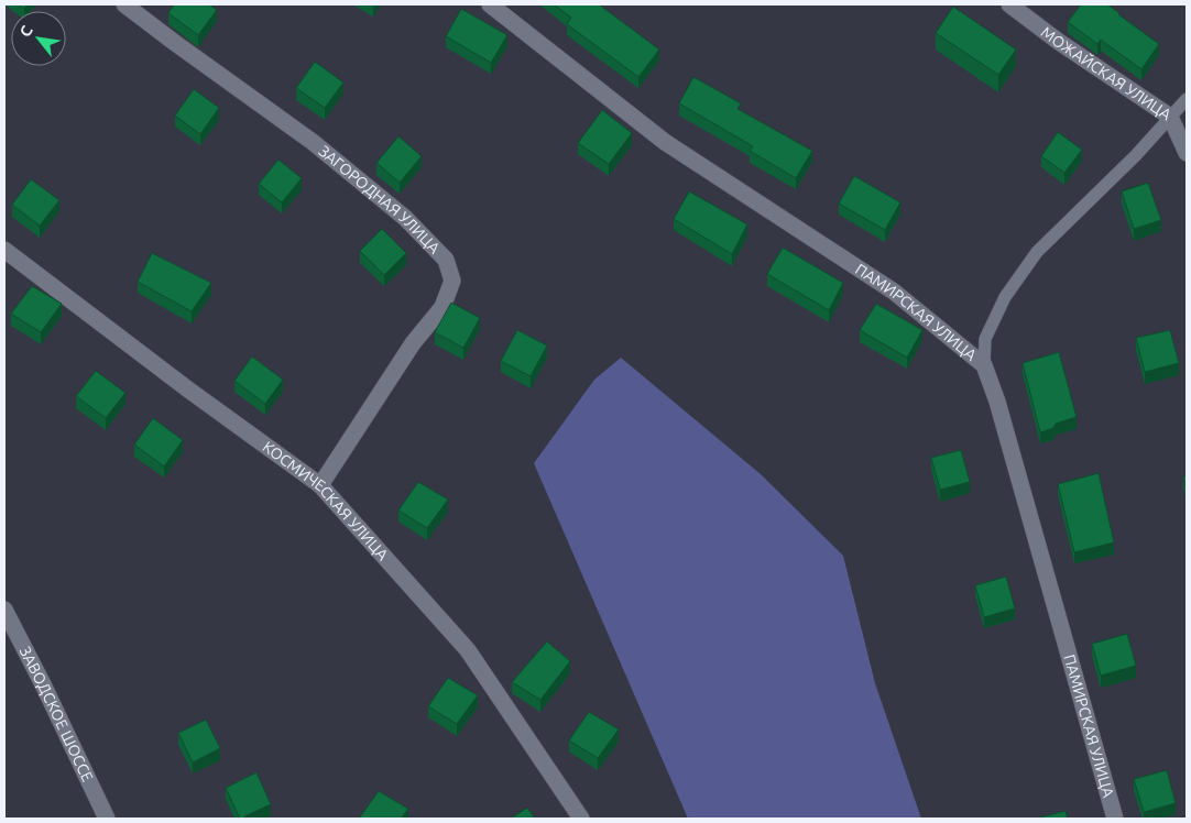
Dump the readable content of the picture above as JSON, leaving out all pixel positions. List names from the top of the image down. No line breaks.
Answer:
{"streets":{"street":["МОЖАЙСКАЯ УЛИЦА","ЗАГОРОДНАЯ УЛИЦА","ПАМИРСКАЯ УЛИЦА","КОСМИЧЕСКАЯ УЛИЦА","ЗАВОДСКОЕ ШОССЕ"]},"crossings":[["ЗАГОРОДНАЯ УЛИЦА","КОСМИЧЕСКАЯ УЛИЦА"]],"north":"top left"}
